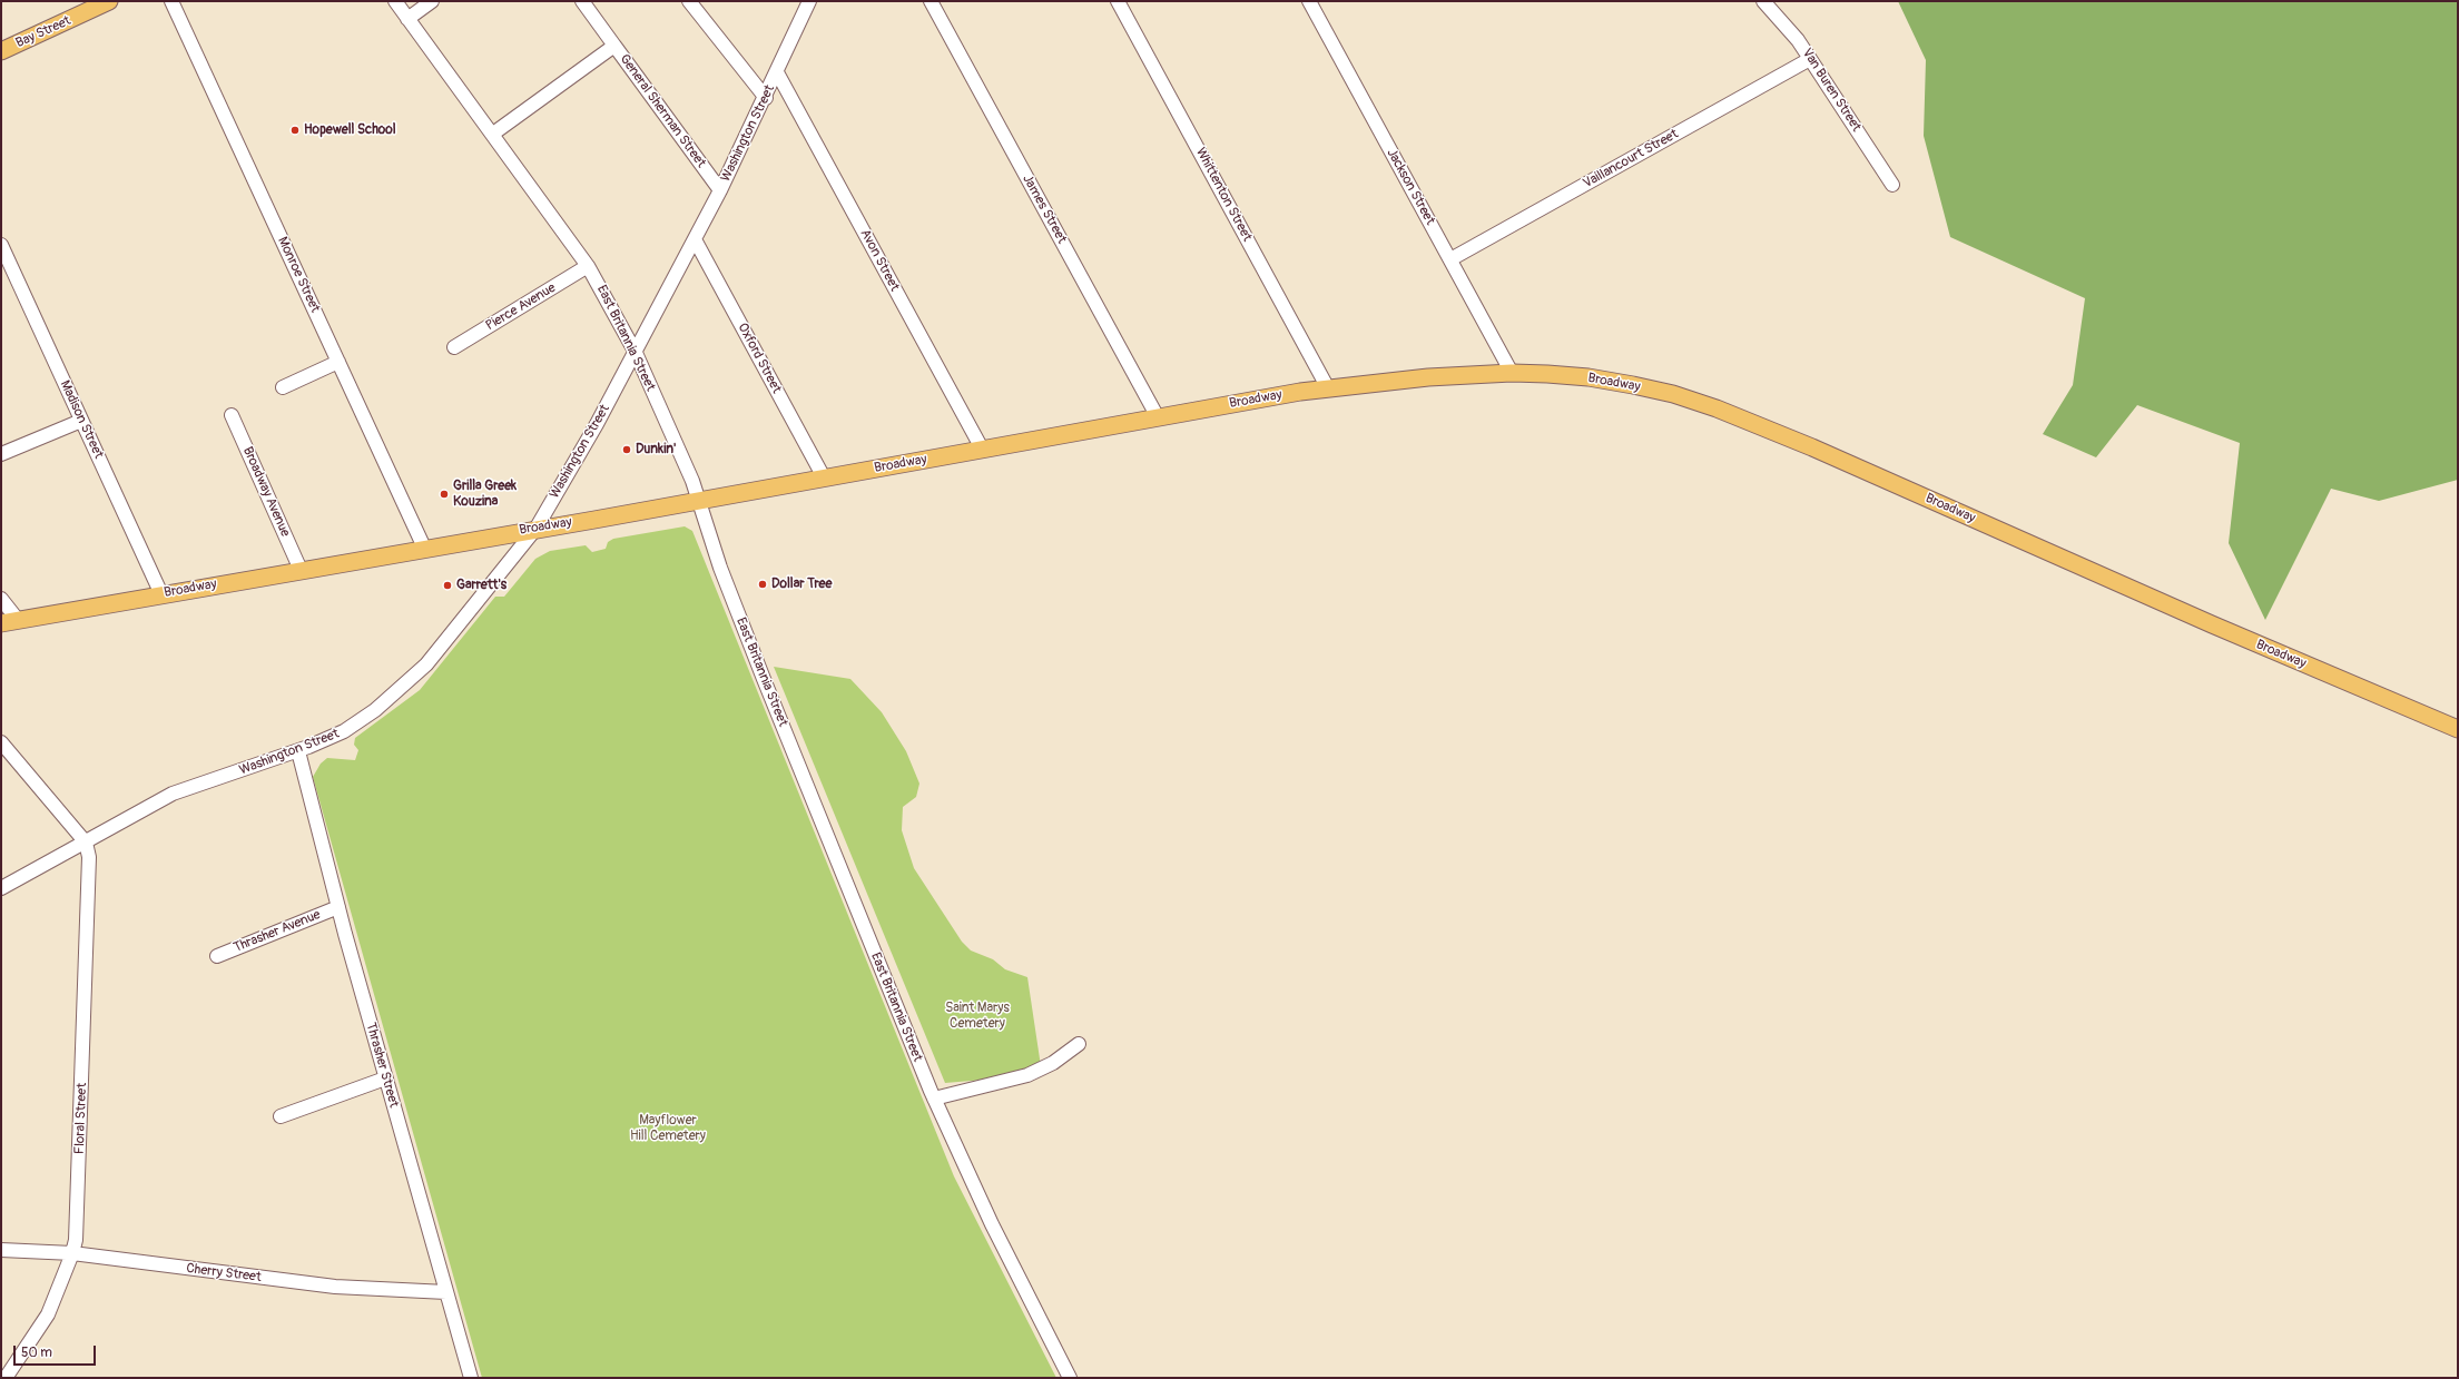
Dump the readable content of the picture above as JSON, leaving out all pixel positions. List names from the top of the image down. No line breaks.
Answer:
{"streets":{"main road":["Bay Street","Broadway"],"street":["Van Buren Street","General Sherman Street","Washington Street","Vaillancourt Street","Jackson Street","Whittenton Street","James Street","Avon Street","Monroe Street","Pierce Avenue","East Britannia Street","Oxford Street","Madison Street","Broadway Avenue","Thrasher Avenue","Thrasher Street","Floral Street","Cherry Street"]},"crossings":[["Van Buren Street","Vaillancourt Street"],["General Sherman Street","Washington Street"],["General Sherman Street","East Britannia Street"],["Washington Street","Avon Street"],["Washington Street","East Britannia Street"],["Washington Street","Oxford Street"],["Washington Street","Broadway"],["Washington Street","Thrasher Street"],["Washington Street","Floral Street"],["Vaillancourt Street","Jackson Street"],["Jackson Street","Broadway"],["Whittenton Street","Broadway"],["James Street","Broadway"],["Avon Street","Broadway"],["Monroe Street","Broadway"],["Pierce Avenue","East Britannia Street"],["East Britannia Street","Broadway"],["Oxford Street","Broadway"],["Broadway","Madison Street"],["Broadway","Broadway Avenue"],["Thrasher Avenue","Thrasher Street"],["Thrasher Street","Cherry Street"],["Floral Street","Cherry Street"]],"parks":["Saint Marys Cemetery","Mayflower Hill Cemetery"],"places":["Hopewell School","Dunkin'","Grilla Greek Kouzina","Dollar Tree","Garrett's"],"scale_bar":"50 m"}
